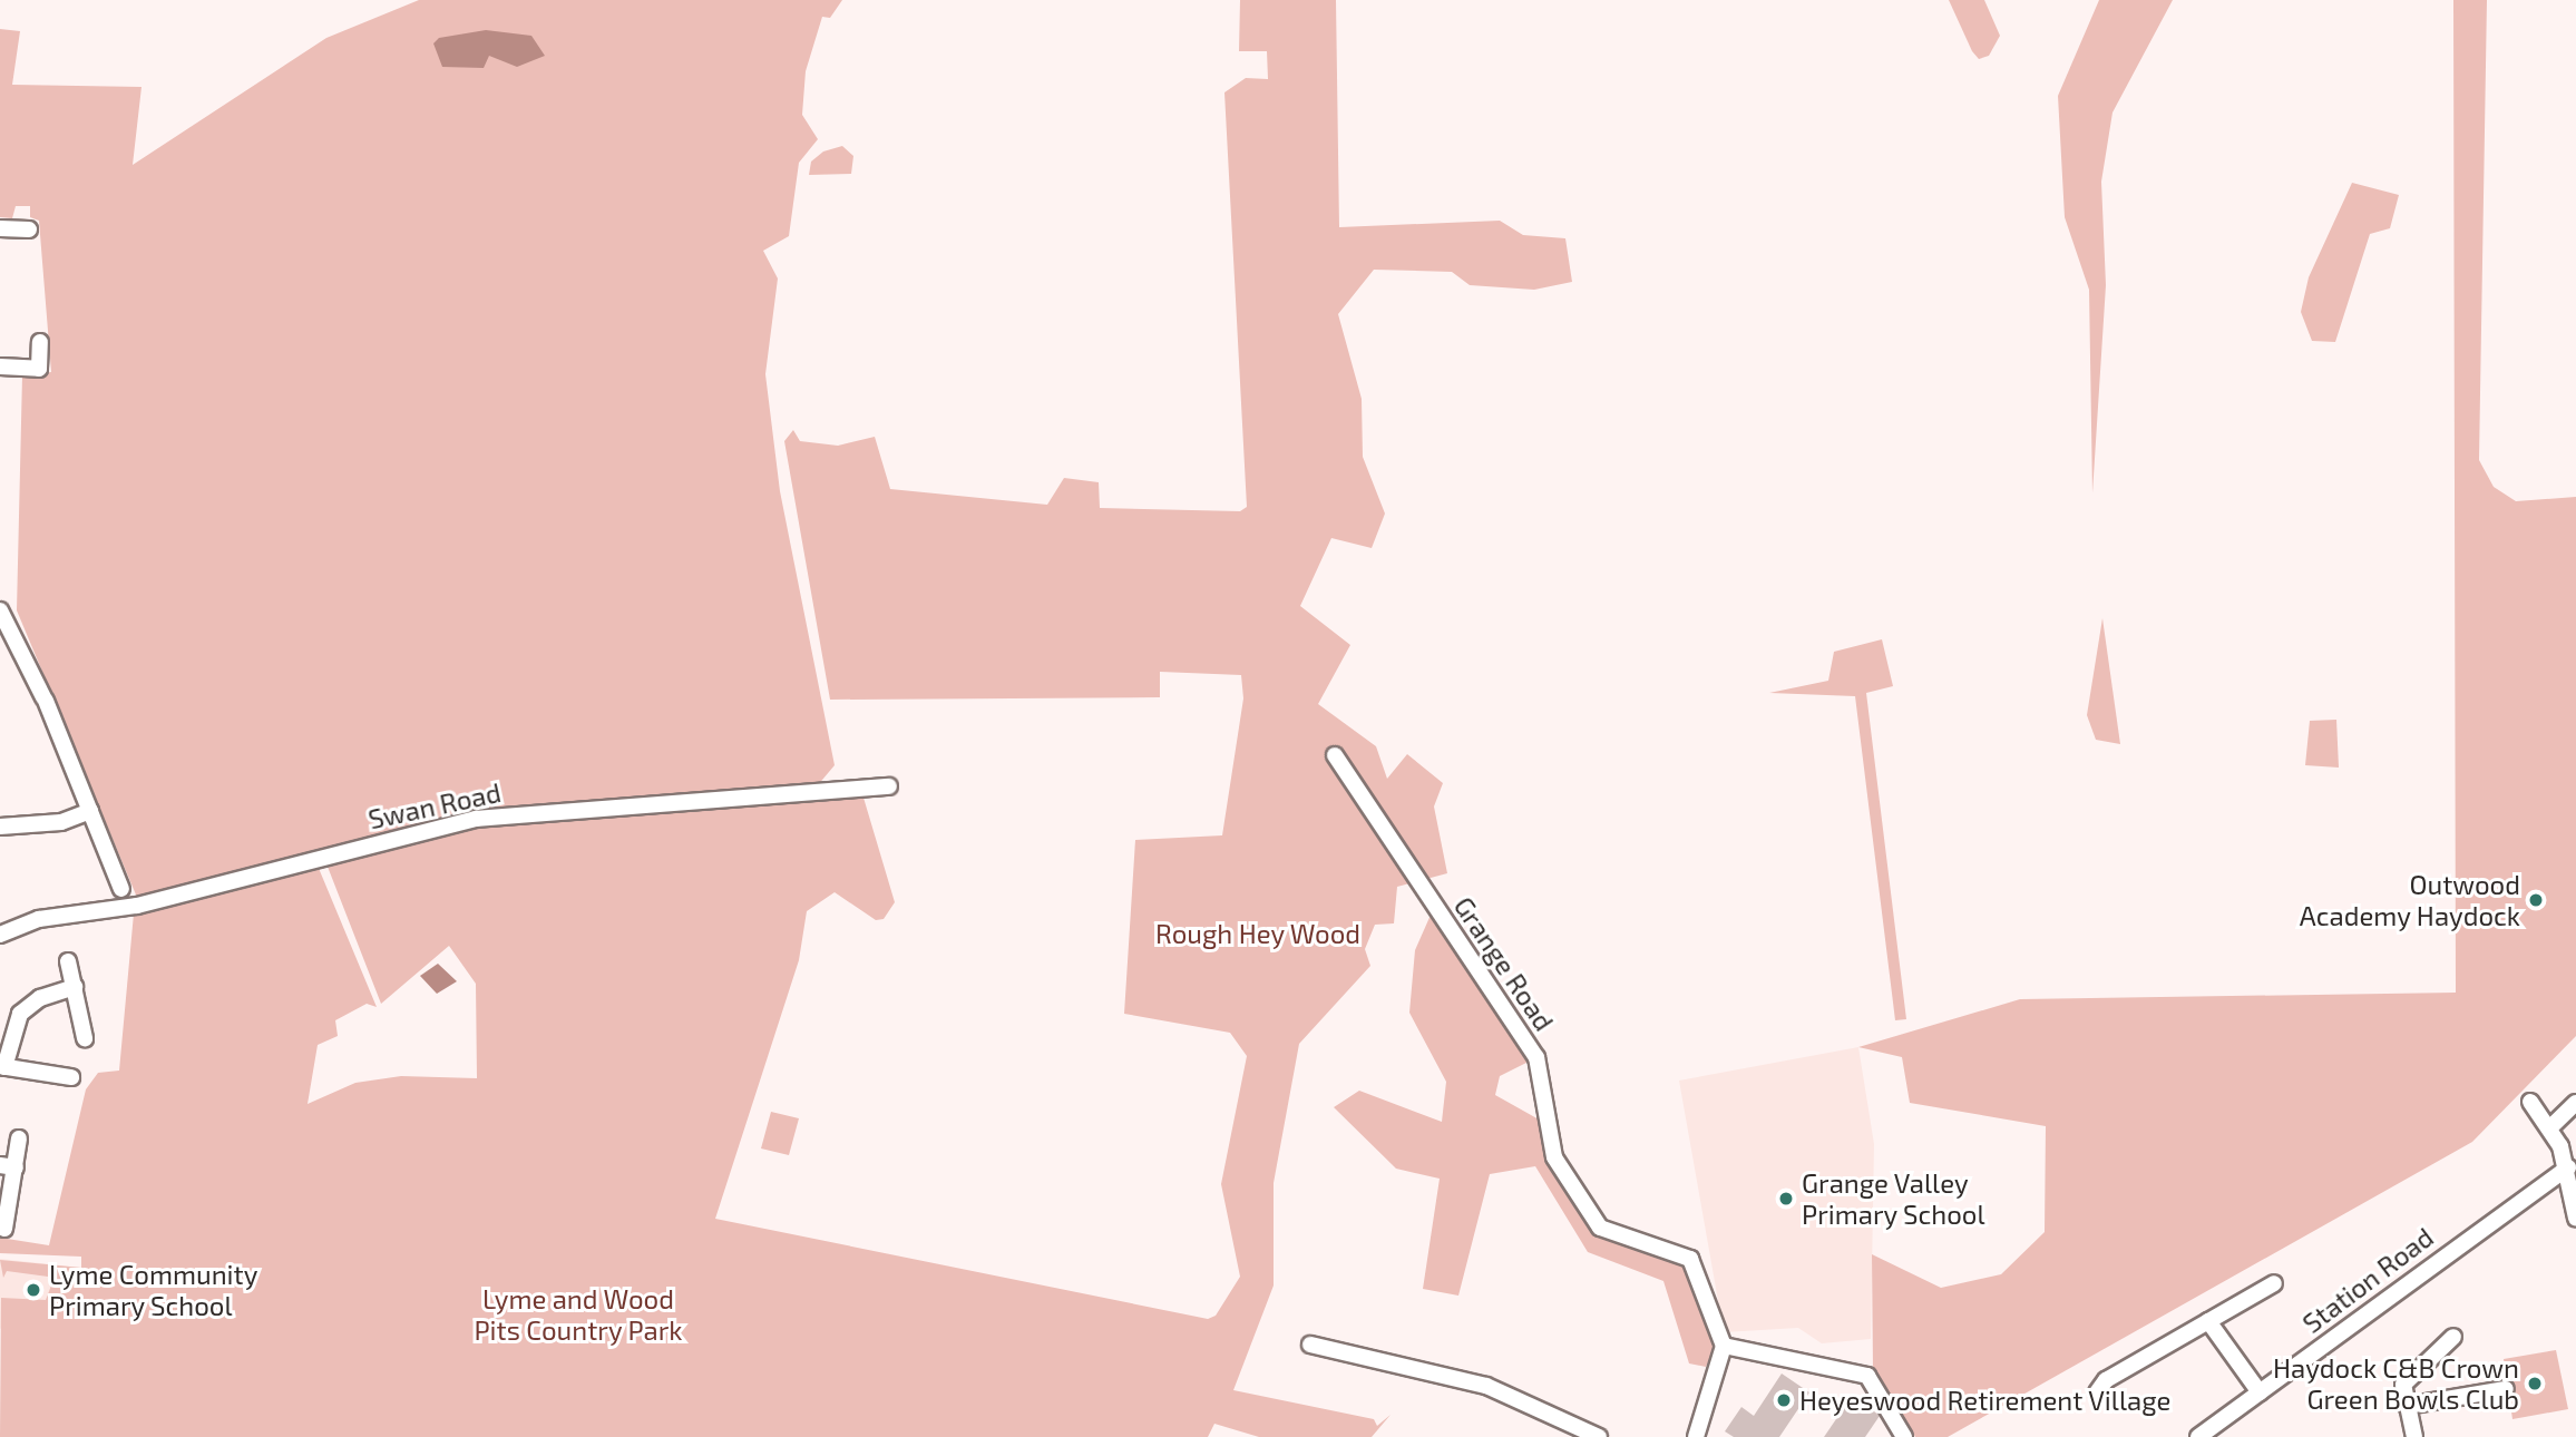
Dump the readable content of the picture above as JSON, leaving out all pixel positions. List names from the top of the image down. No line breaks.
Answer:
{"streets":{"street":["Swan Road","Grange Road","Station Road"]},"parks":["Rough Hey Wood","Lyme and Wood Pits Country Park"],"places":["Outwood Academy Haydock","Grange Valley Primary School","Lyme Community Primary School","Haydock C&B Crown Green Bowls Club","Heyeswood Retirement Village"]}
